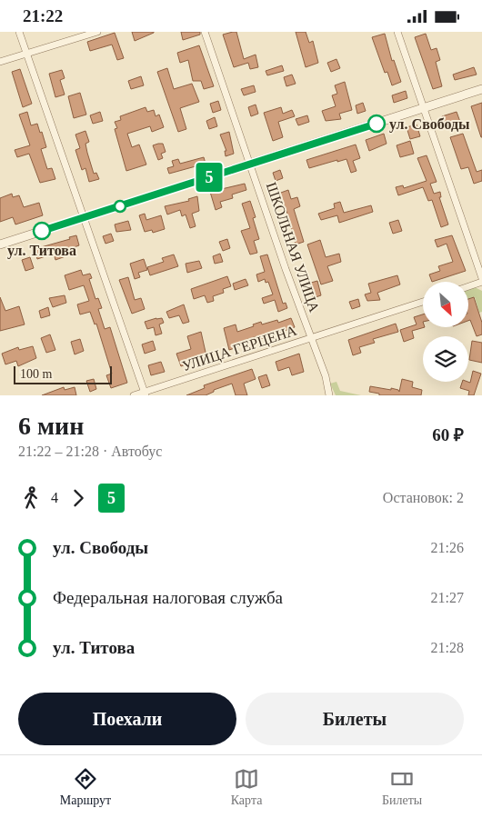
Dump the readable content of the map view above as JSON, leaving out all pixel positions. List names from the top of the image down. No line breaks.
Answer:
{"streets":{"street":["ШКОЛЬНАЯ УЛИЦА","УЛИЦА ГЕРЦЕНА"]},"crossings":[["ШКОЛЬНАЯ УЛИЦА","УЛИЦА ГЕРЦЕНА"]],"places":["ул. Свободы","ул. Титова"],"lines":["bus line 5"],"scale_bar":"100 m","north":"bottom right","page":{"status":"21:22","on_map":"5","scale":"100 m","heading":["6 мин","21:22 – 21:28 · Автобус","60 ₽"],"legs":["4","5","Остановок: 2"],"list":[{"name":"ул. Свободы","value":"21:26"},{"name":"Федеральная налоговая служба","value":"21:27"},{"name":"ул. Титова","value":"21:28"}],"buttons":["Поехали","Билеты"],"tabs":["Маршрут","Карта","Билеты"]}}
